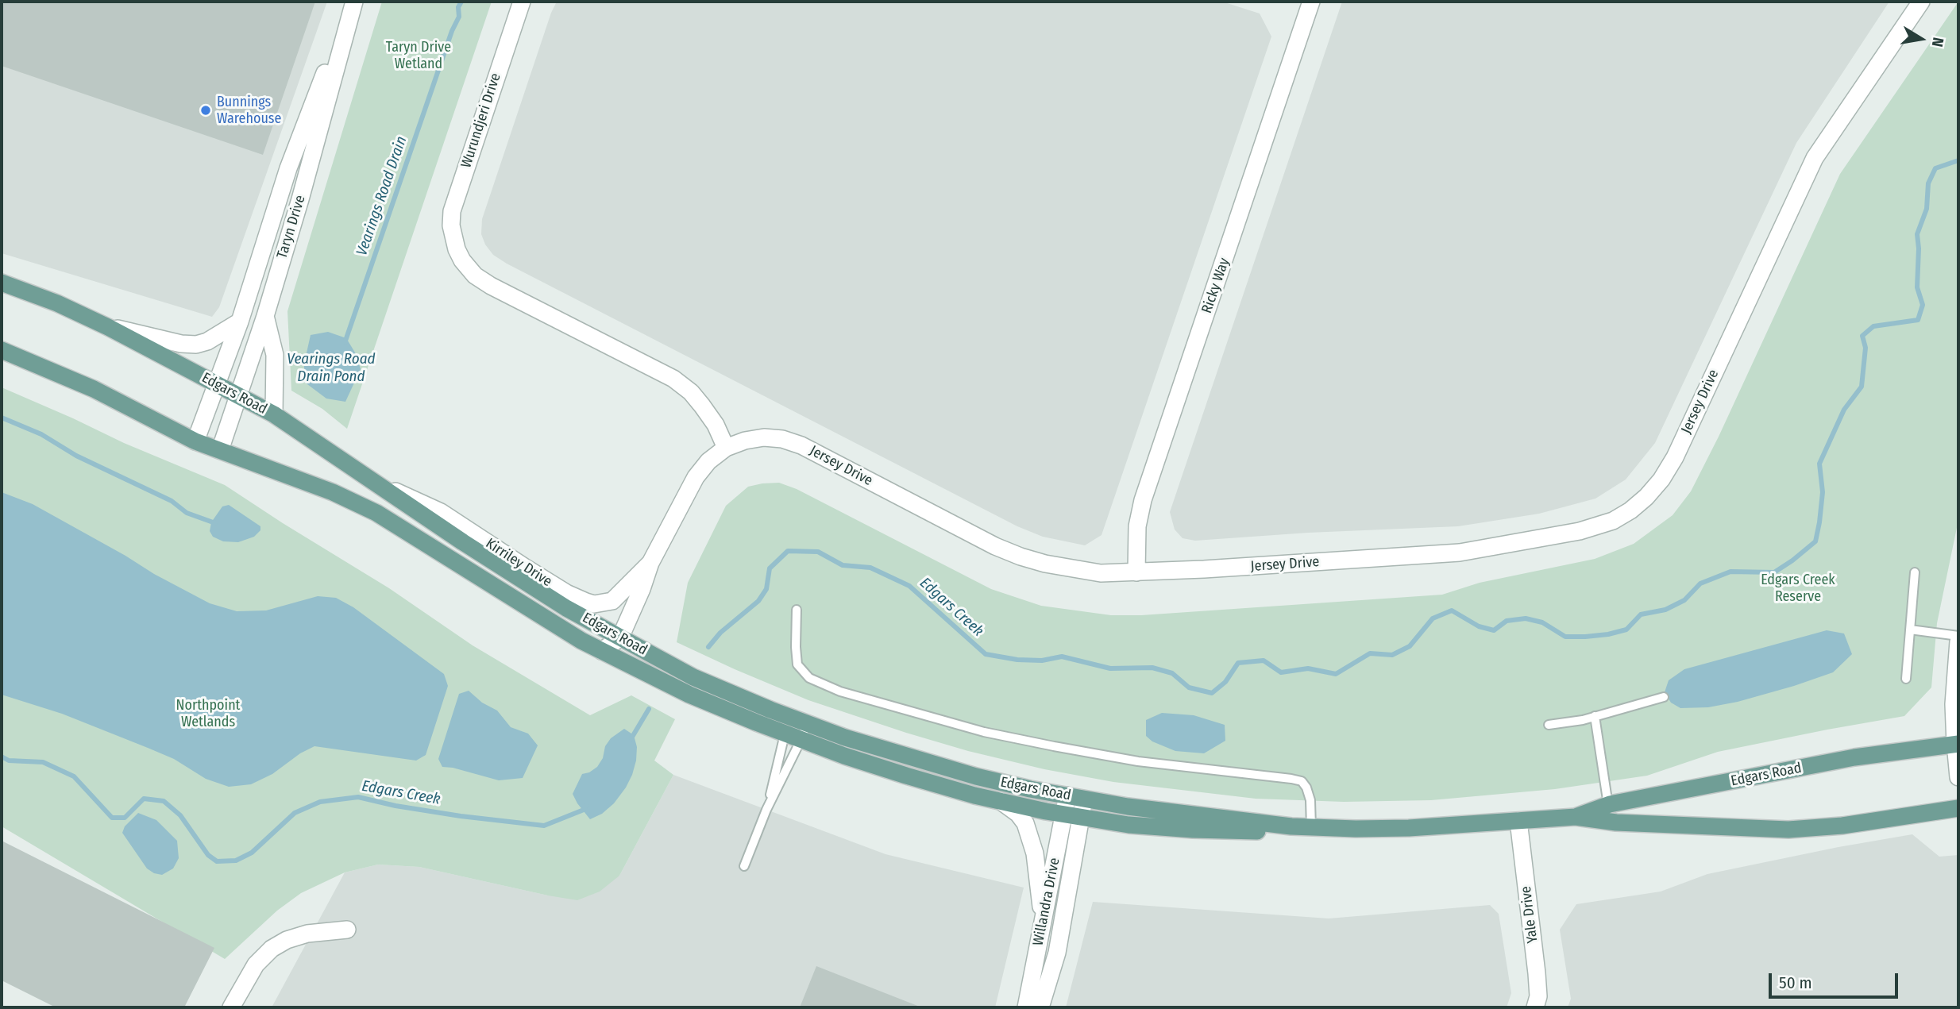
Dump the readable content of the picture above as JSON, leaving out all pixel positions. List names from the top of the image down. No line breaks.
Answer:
{"streets":{"main road":["Edgars Road"],"street":["Wurundjeri Drive","Taryn Drive","Ricky Way","Jersey Drive","Kirriley Drive","Willandra Drive","Yale Drive"]},"crossings":[["Wurundjeri Drive","Jersey Drive"],["Wurundjeri Drive","Kirriley Drive"],["Taryn Drive","Edgars Road"],["Ricky Way","Jersey Drive"],["Edgars Road","Kirriley Drive"],["Edgars Road","Willandra Drive"],["Edgars Road","Yale Drive"],["Jersey Drive","Kirriley Drive"]],"water":["Vearings Road Drain","Vearings Road Drain Pond","Edgars Creek"],"parks":["Taryn Drive Wetland","Edgars Creek Reserve","Northpoint Wetlands"],"places":["Bunnings Warehouse"],"scale_bar":"50 m","north":"right"}
